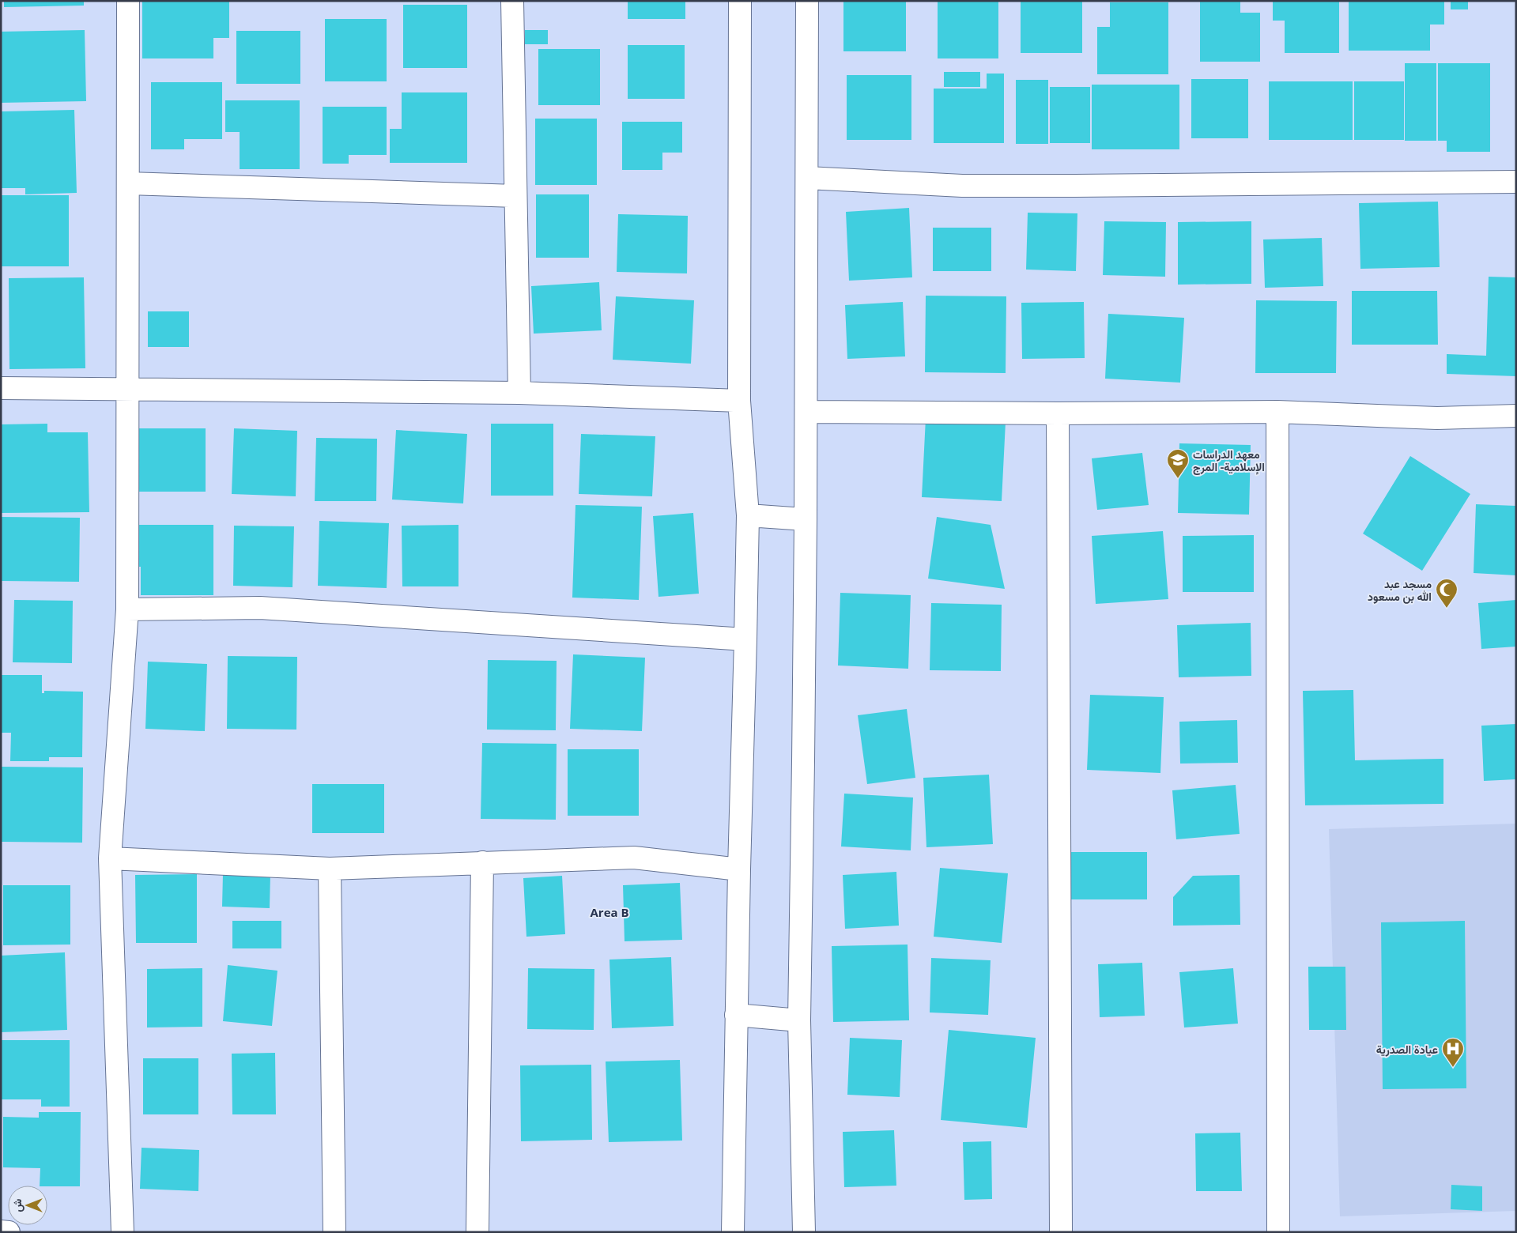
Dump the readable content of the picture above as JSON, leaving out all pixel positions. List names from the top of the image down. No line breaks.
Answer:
{"districts":["Area B"],"places":{"school or university":["معهد الدراسات الإسلامية- المرج"],"mosque":["مسجد عبد الله بن مسعود"],"hospital":["عيادة الصدرية"]},"north":"left"}
